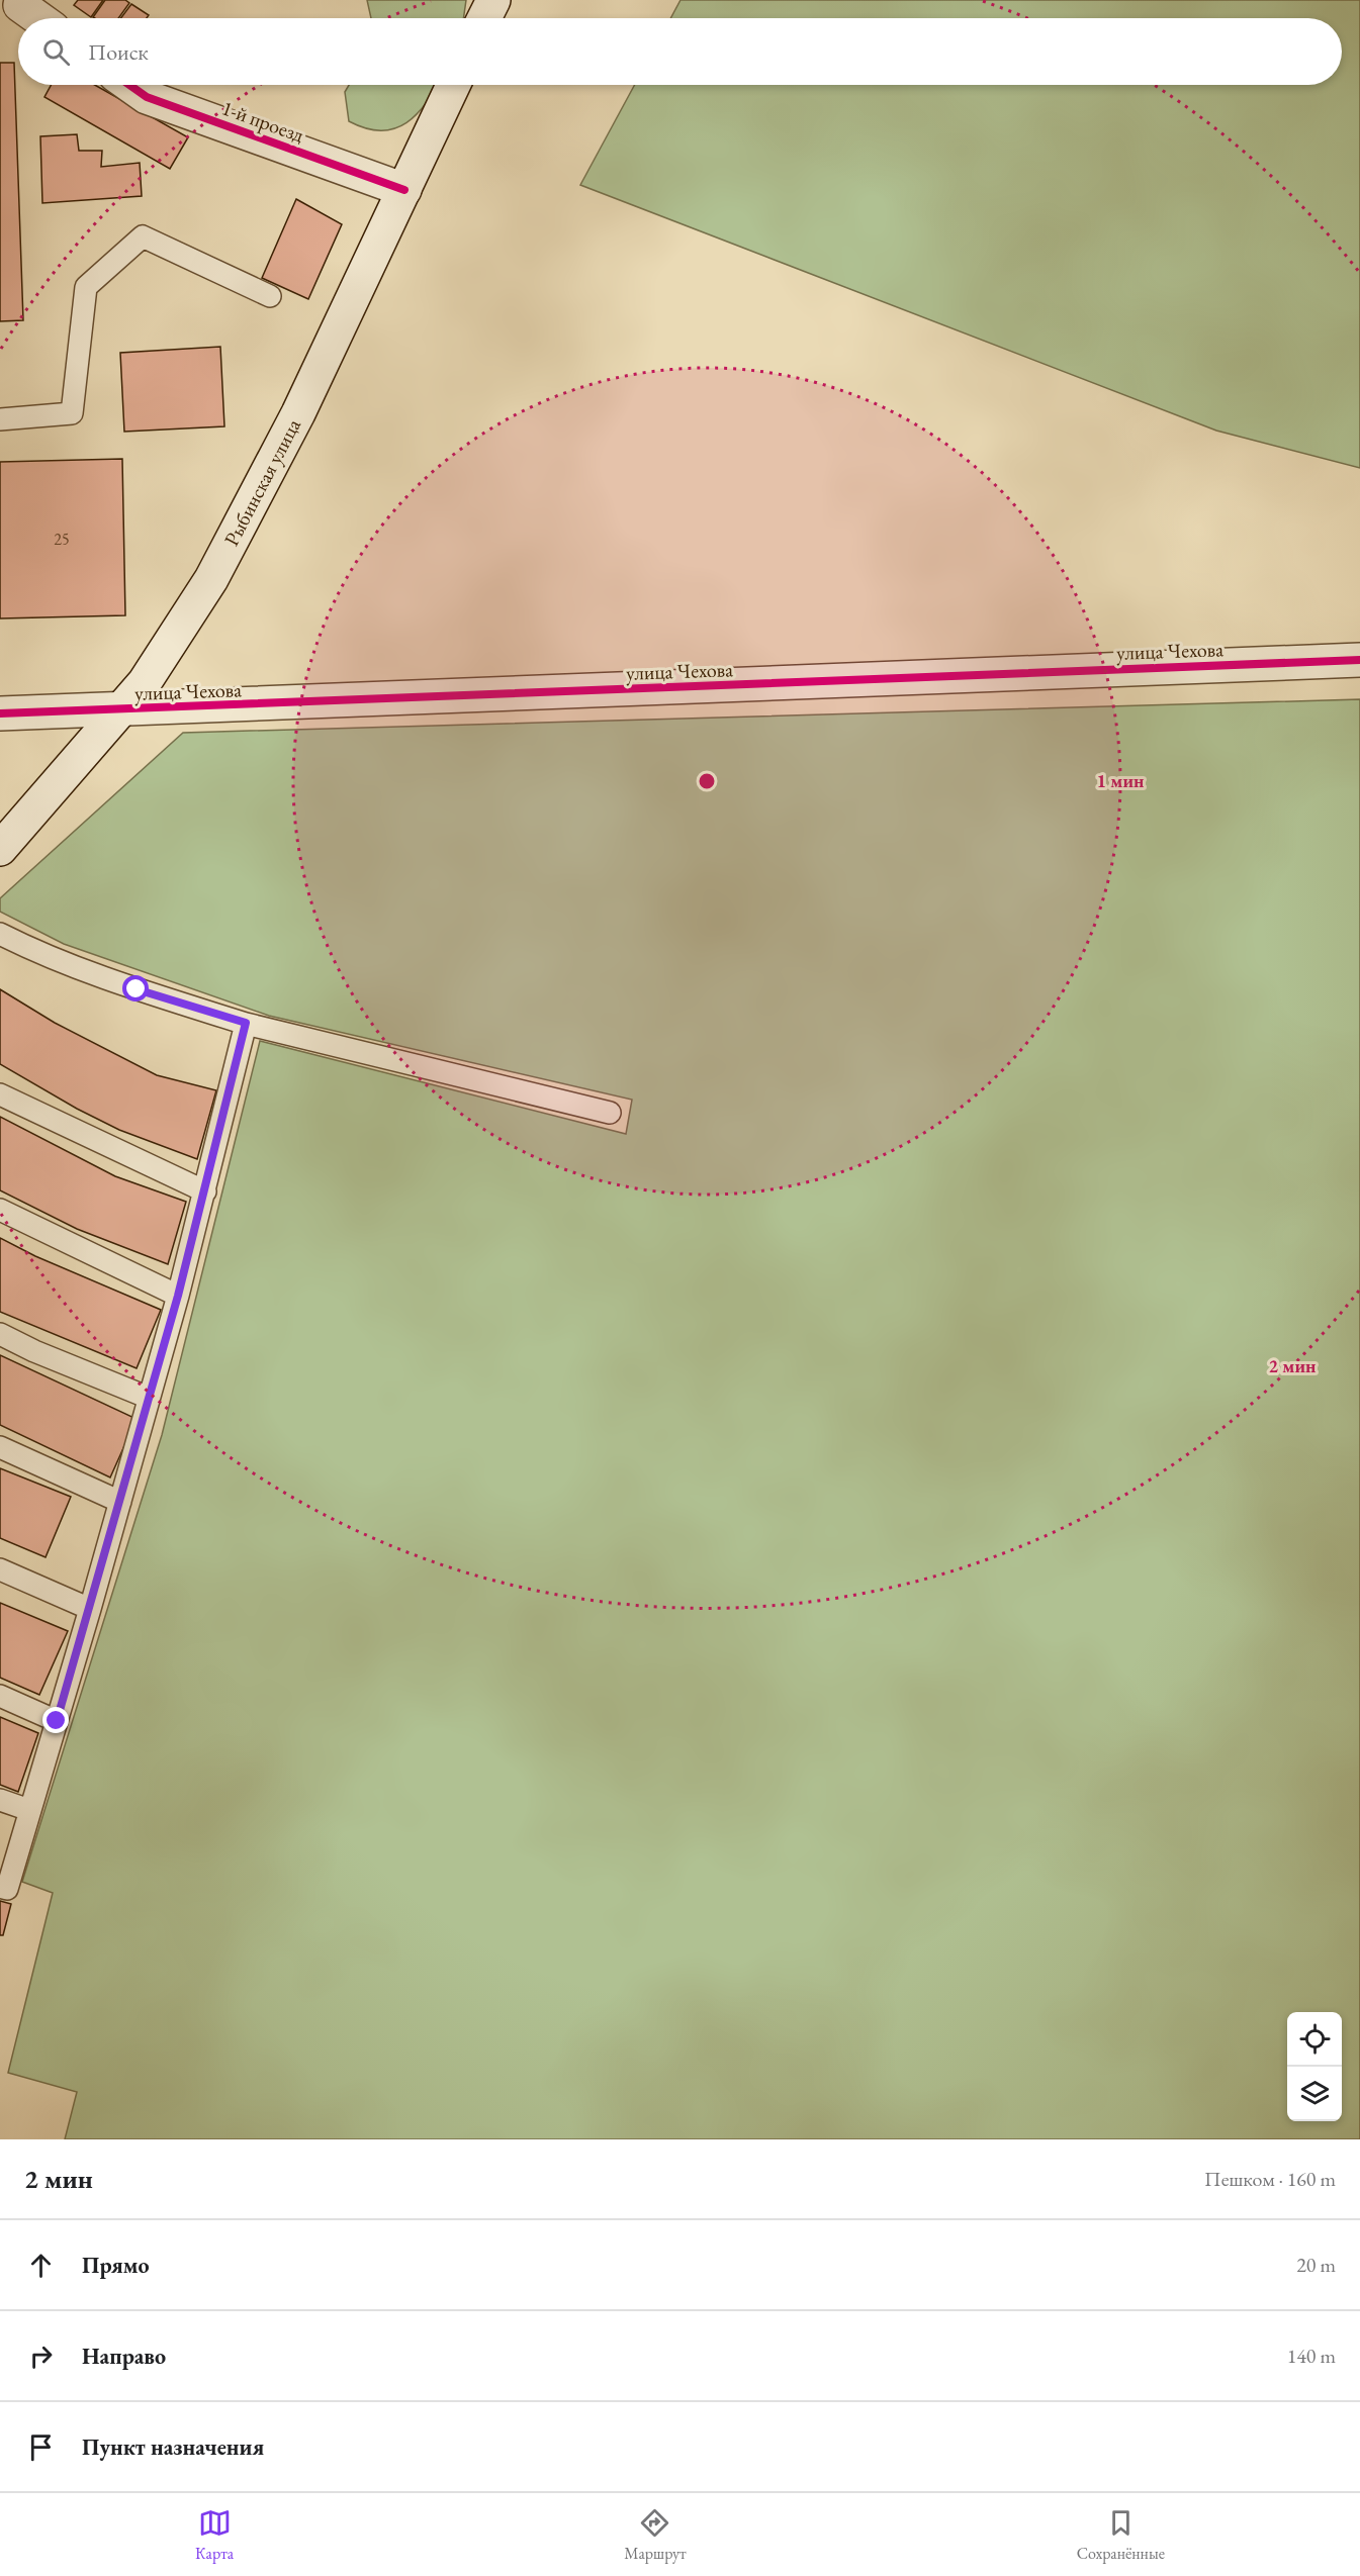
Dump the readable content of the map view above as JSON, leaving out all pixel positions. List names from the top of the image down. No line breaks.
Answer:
{"streets":{"street":["1-й проезд","Рыбинская улица","улица Чехова"]},"crossings":[["1-й проезд","Рыбинская улица"],["Рыбинская улица","улица Чехова"]],"house_numbers":["25"],"page":{"search":"Поиск","heading":["2 мин","Пешком · 160 m"],"list":[["Прямо","20 m"],["Направо","140 m"],"Пункт назначения"],"nav":["Карта","Маршрут","Сохранённые"]},"rings":["1 мин","2 мин"]}
